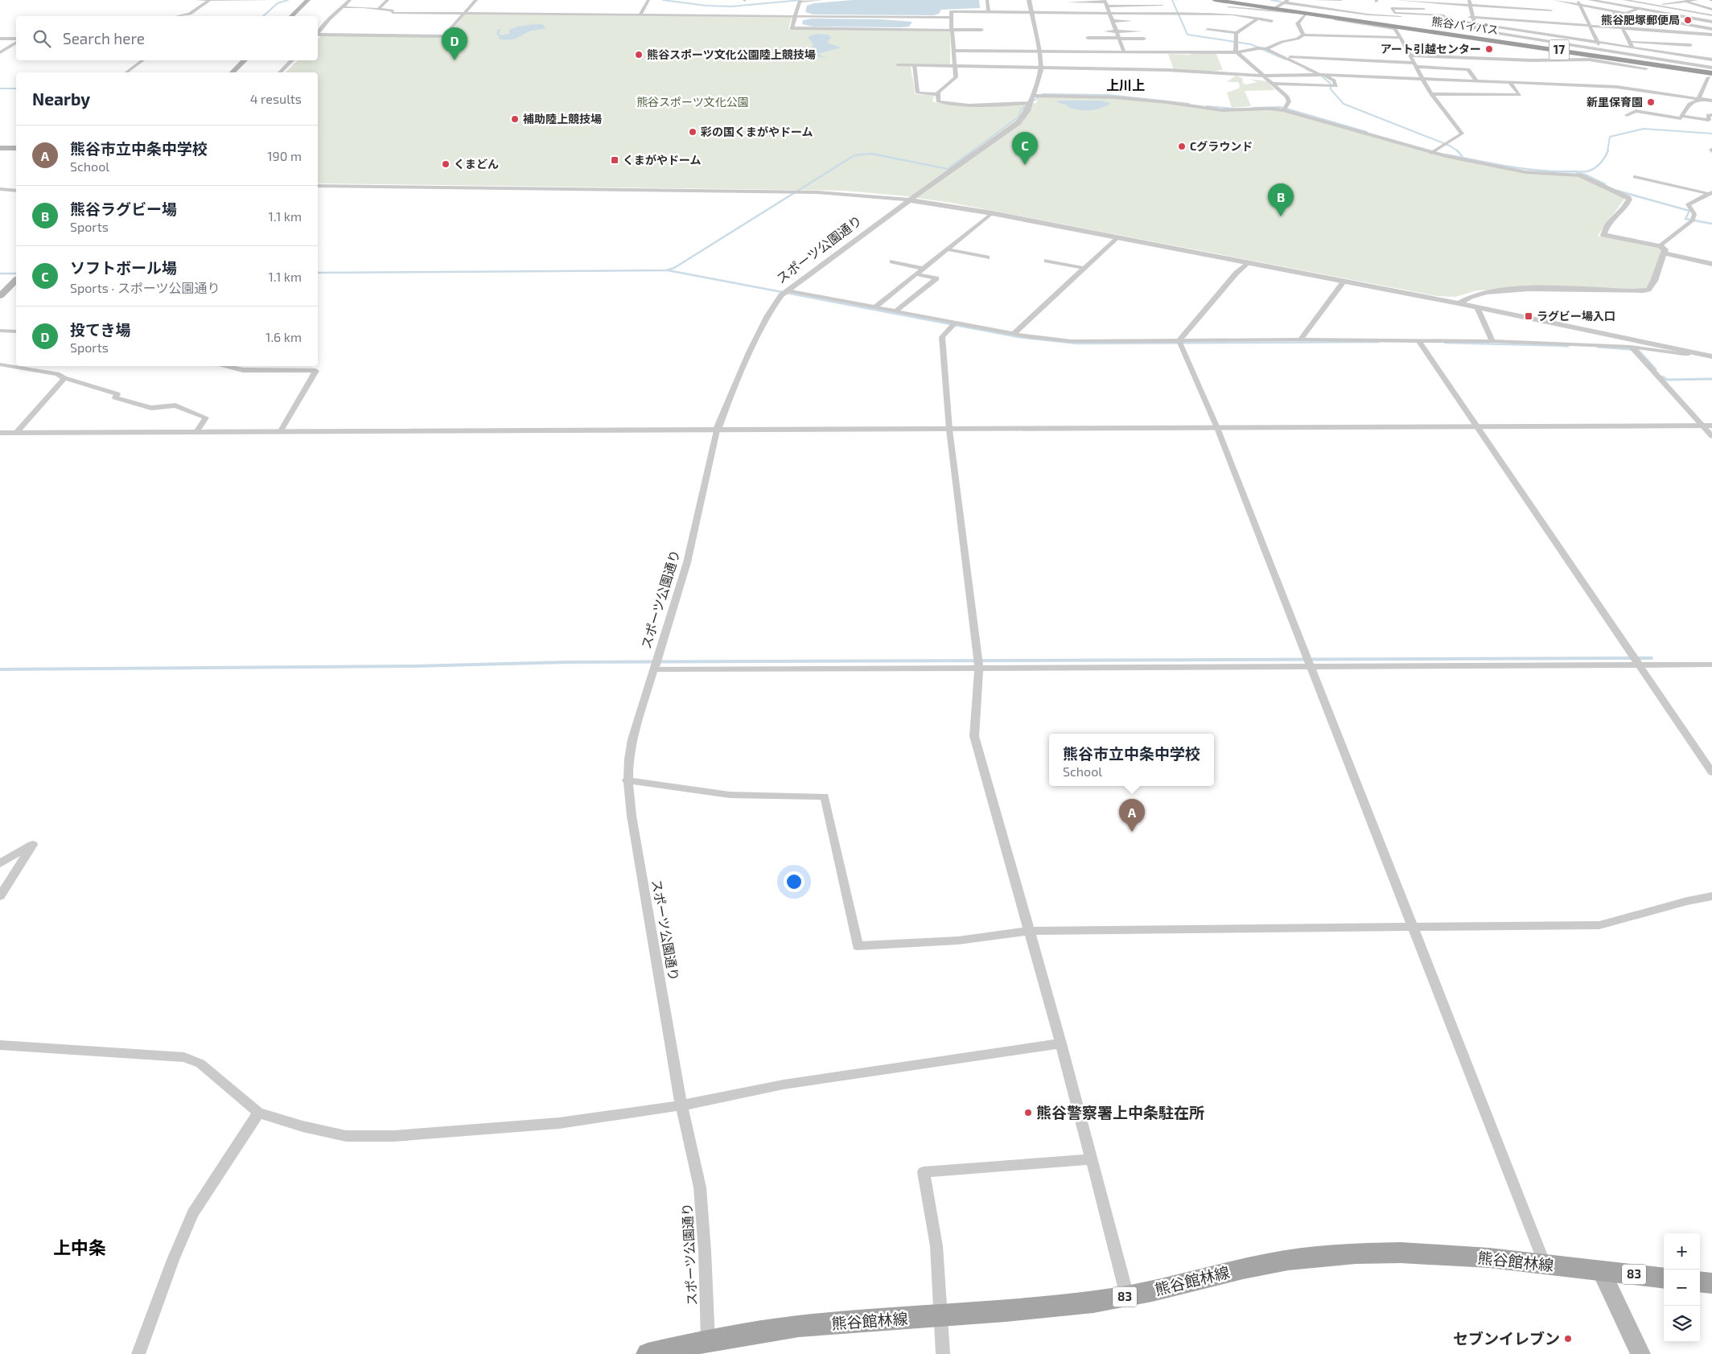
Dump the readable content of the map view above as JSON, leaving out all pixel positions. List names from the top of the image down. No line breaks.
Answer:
{"streets":{"highway":["熊谷バイパス","17"],"main road":["熊谷館林線","83"],"street":["スポーツ公園通り"]},"crossings":[["熊谷バイパス","17"],["スポーツ公園通り","熊谷館林線"]],"districts":["上川上","上中条"],"parks":["熊谷スポーツ文化公園"],"places":{"other":["熊谷肥塚郵便局","アート引越センター","熊谷スポーツ文化公園陸上競技場","新里保育園","補助陸上競技場","彩の国くまがやドーム","Cグラウンド","くまどん","熊谷警察署上中条駐在所","セブンイレブン"],"transit":["くまがやドーム","ラグビー場入口"]},"page":{"search":"Search here","pins":["D","C","B","A"],"heading":["Nearby","4 results"],"list":[{"mark":"A","name":"熊谷市立中条中学校","note":"School","value":"190 m"},{"mark":"B","name":"熊谷ラグビー場","note":"Sports","value":"1.1 km"},{"mark":"C","name":"ソフトボール場","note":"Sports · スポーツ公園通り","value":"1.1 km"},{"mark":"D","name":"投てき場","note":"Sports","value":"1.6 km"}],"popup":["熊谷市立中条中学校","School"],"map_buttons":["+","−"]}}
